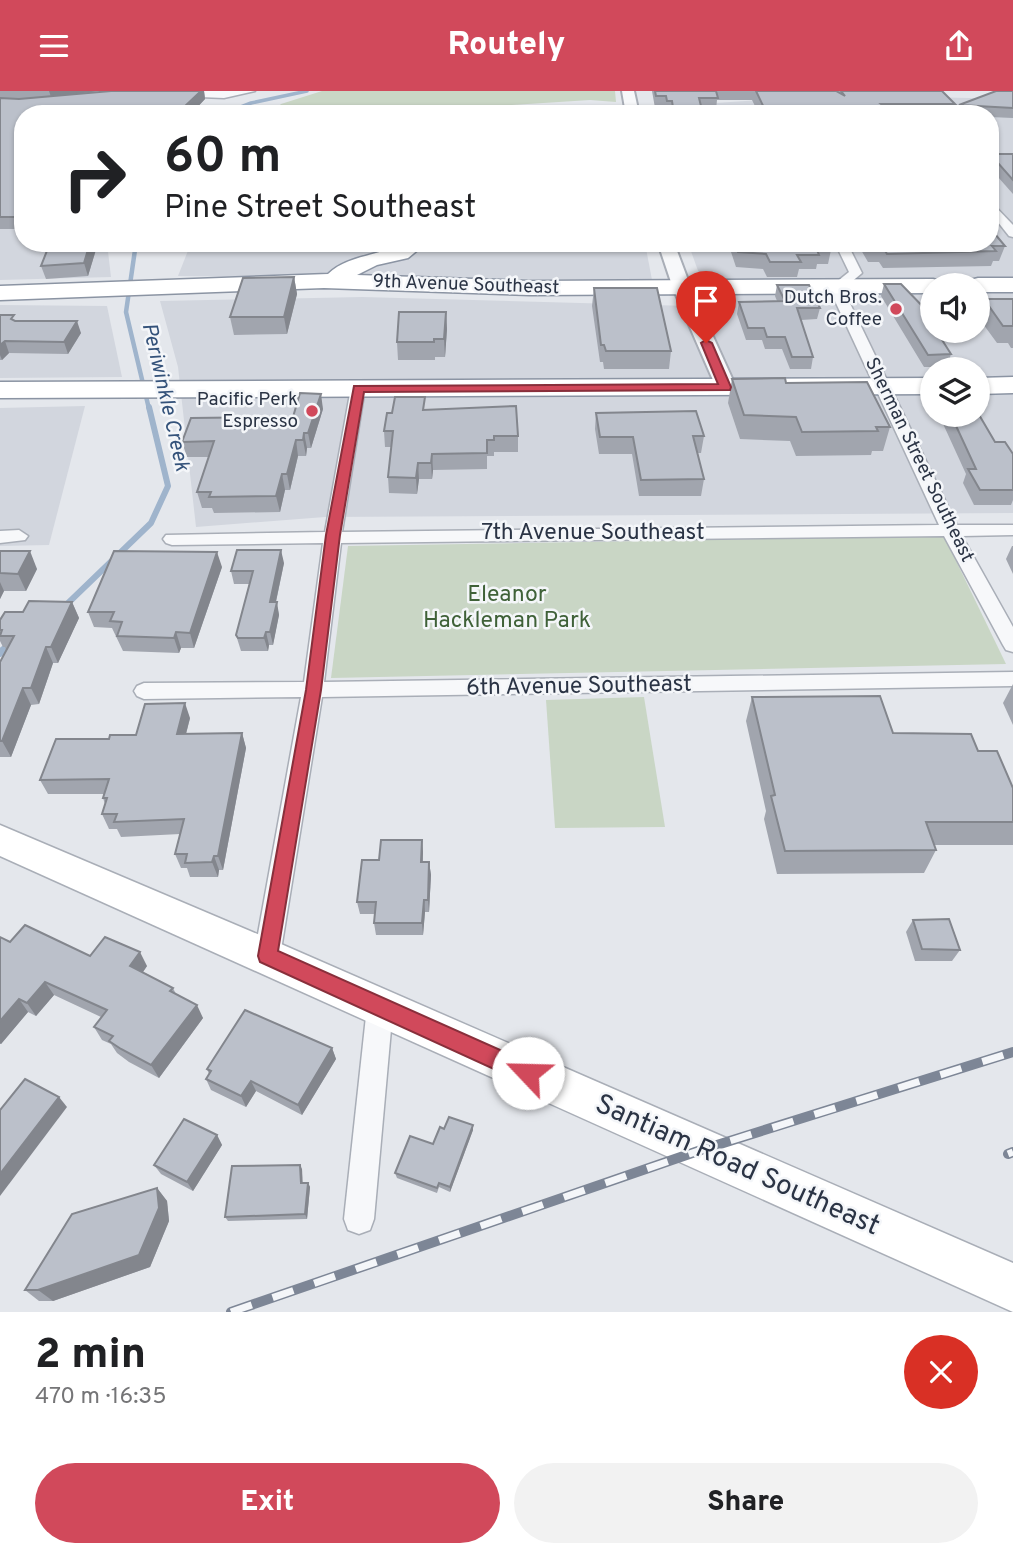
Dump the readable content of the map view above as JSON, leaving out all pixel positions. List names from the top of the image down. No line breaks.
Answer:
{"streets":{"highway":["9th Avenue Southeast"],"main road":["Santiam Road Southeast"],"street":["Sherman Street Southeast","7th Avenue Southeast","6th Avenue Southeast"]},"crossings":[["9th Avenue Southeast","Sherman Street Southeast"],["Sherman Street Southeast","7th Avenue Southeast"]],"water":["Periwinkle Creek"],"parks":["Eleanor Hackleman Park"],"places":["Dutch Bros. Coffee","Pacific Perk Espresso"],"page":{"header":"Routely","turn":["60 m","Pine Street Southeast"],"heading":["2 min","470 m · 16:35"],"buttons":["Exit","Share"]}}
